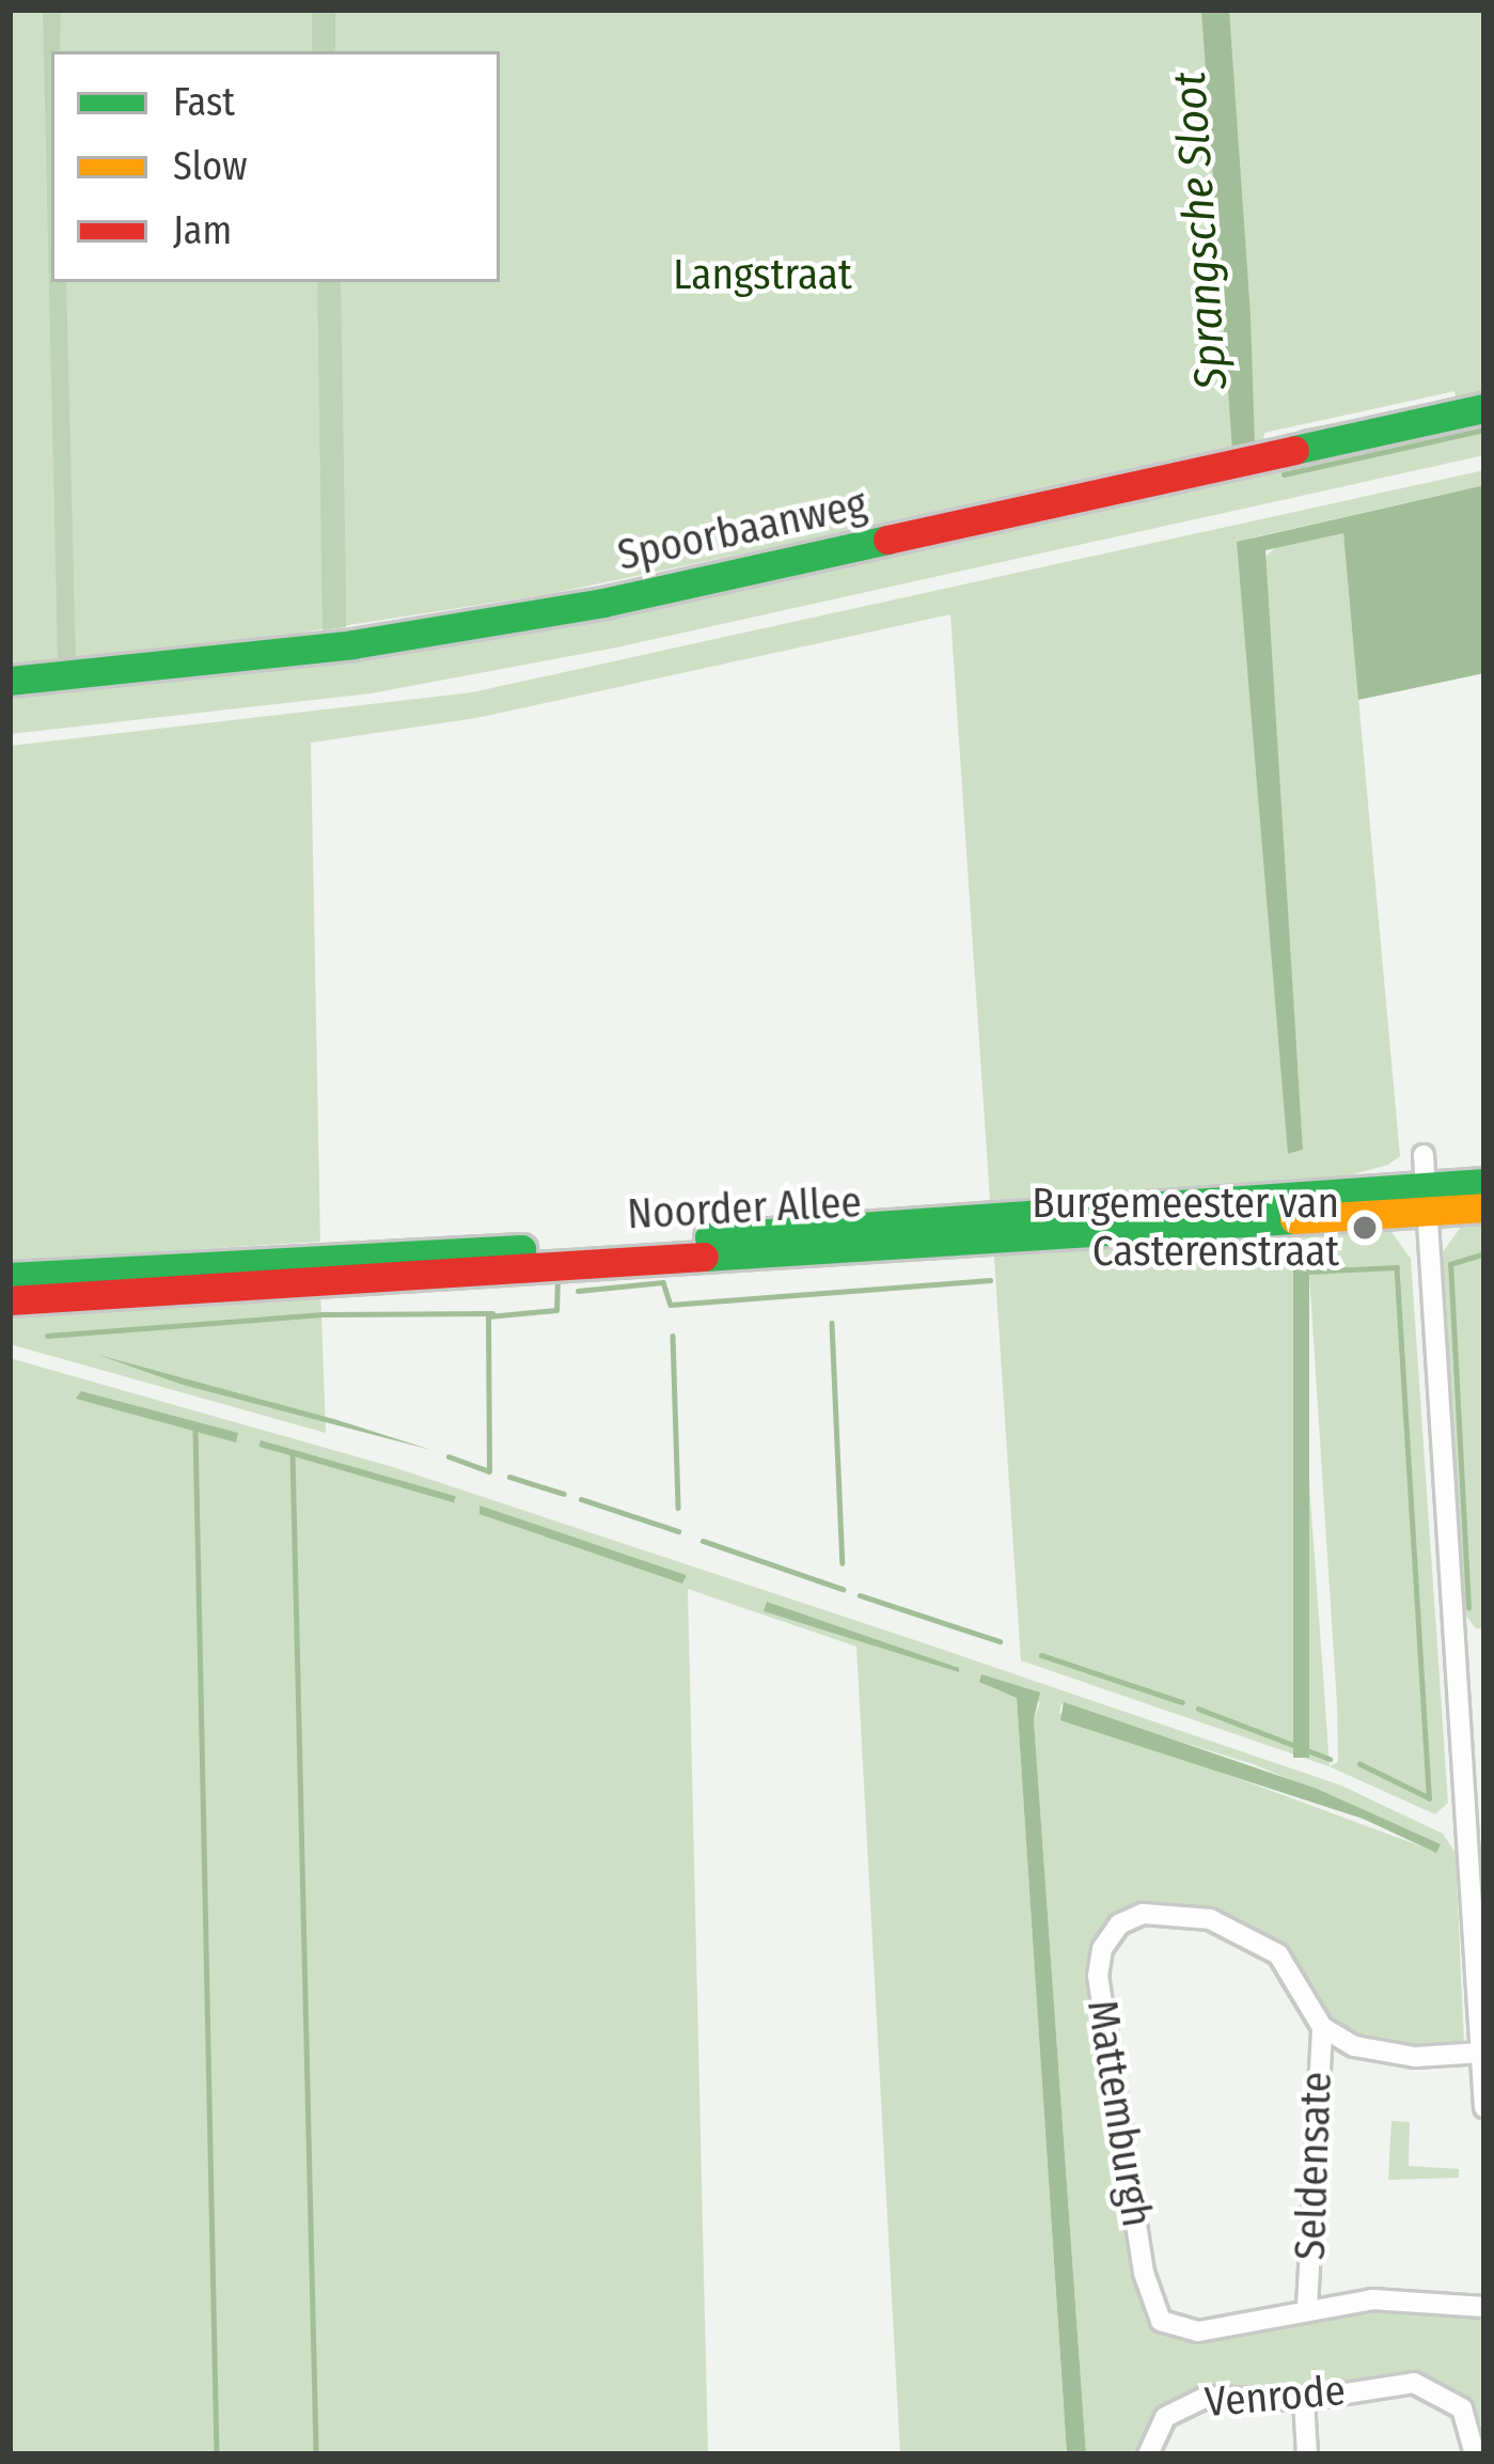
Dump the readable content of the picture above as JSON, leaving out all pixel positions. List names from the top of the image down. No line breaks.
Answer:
{"streets":{"street":["Spoorbaanweg","Noorder Allee","Mattemburgh","Seldensate","Venrode"]},"crossings":[["Mattemburgh","Seldensate"]],"water":["Sprangsche Sloot"],"parks":["Langstraat"],"places":["Burgemeester van Casterenstraat"],"legend":["Fast","Slow","Jam"]}
